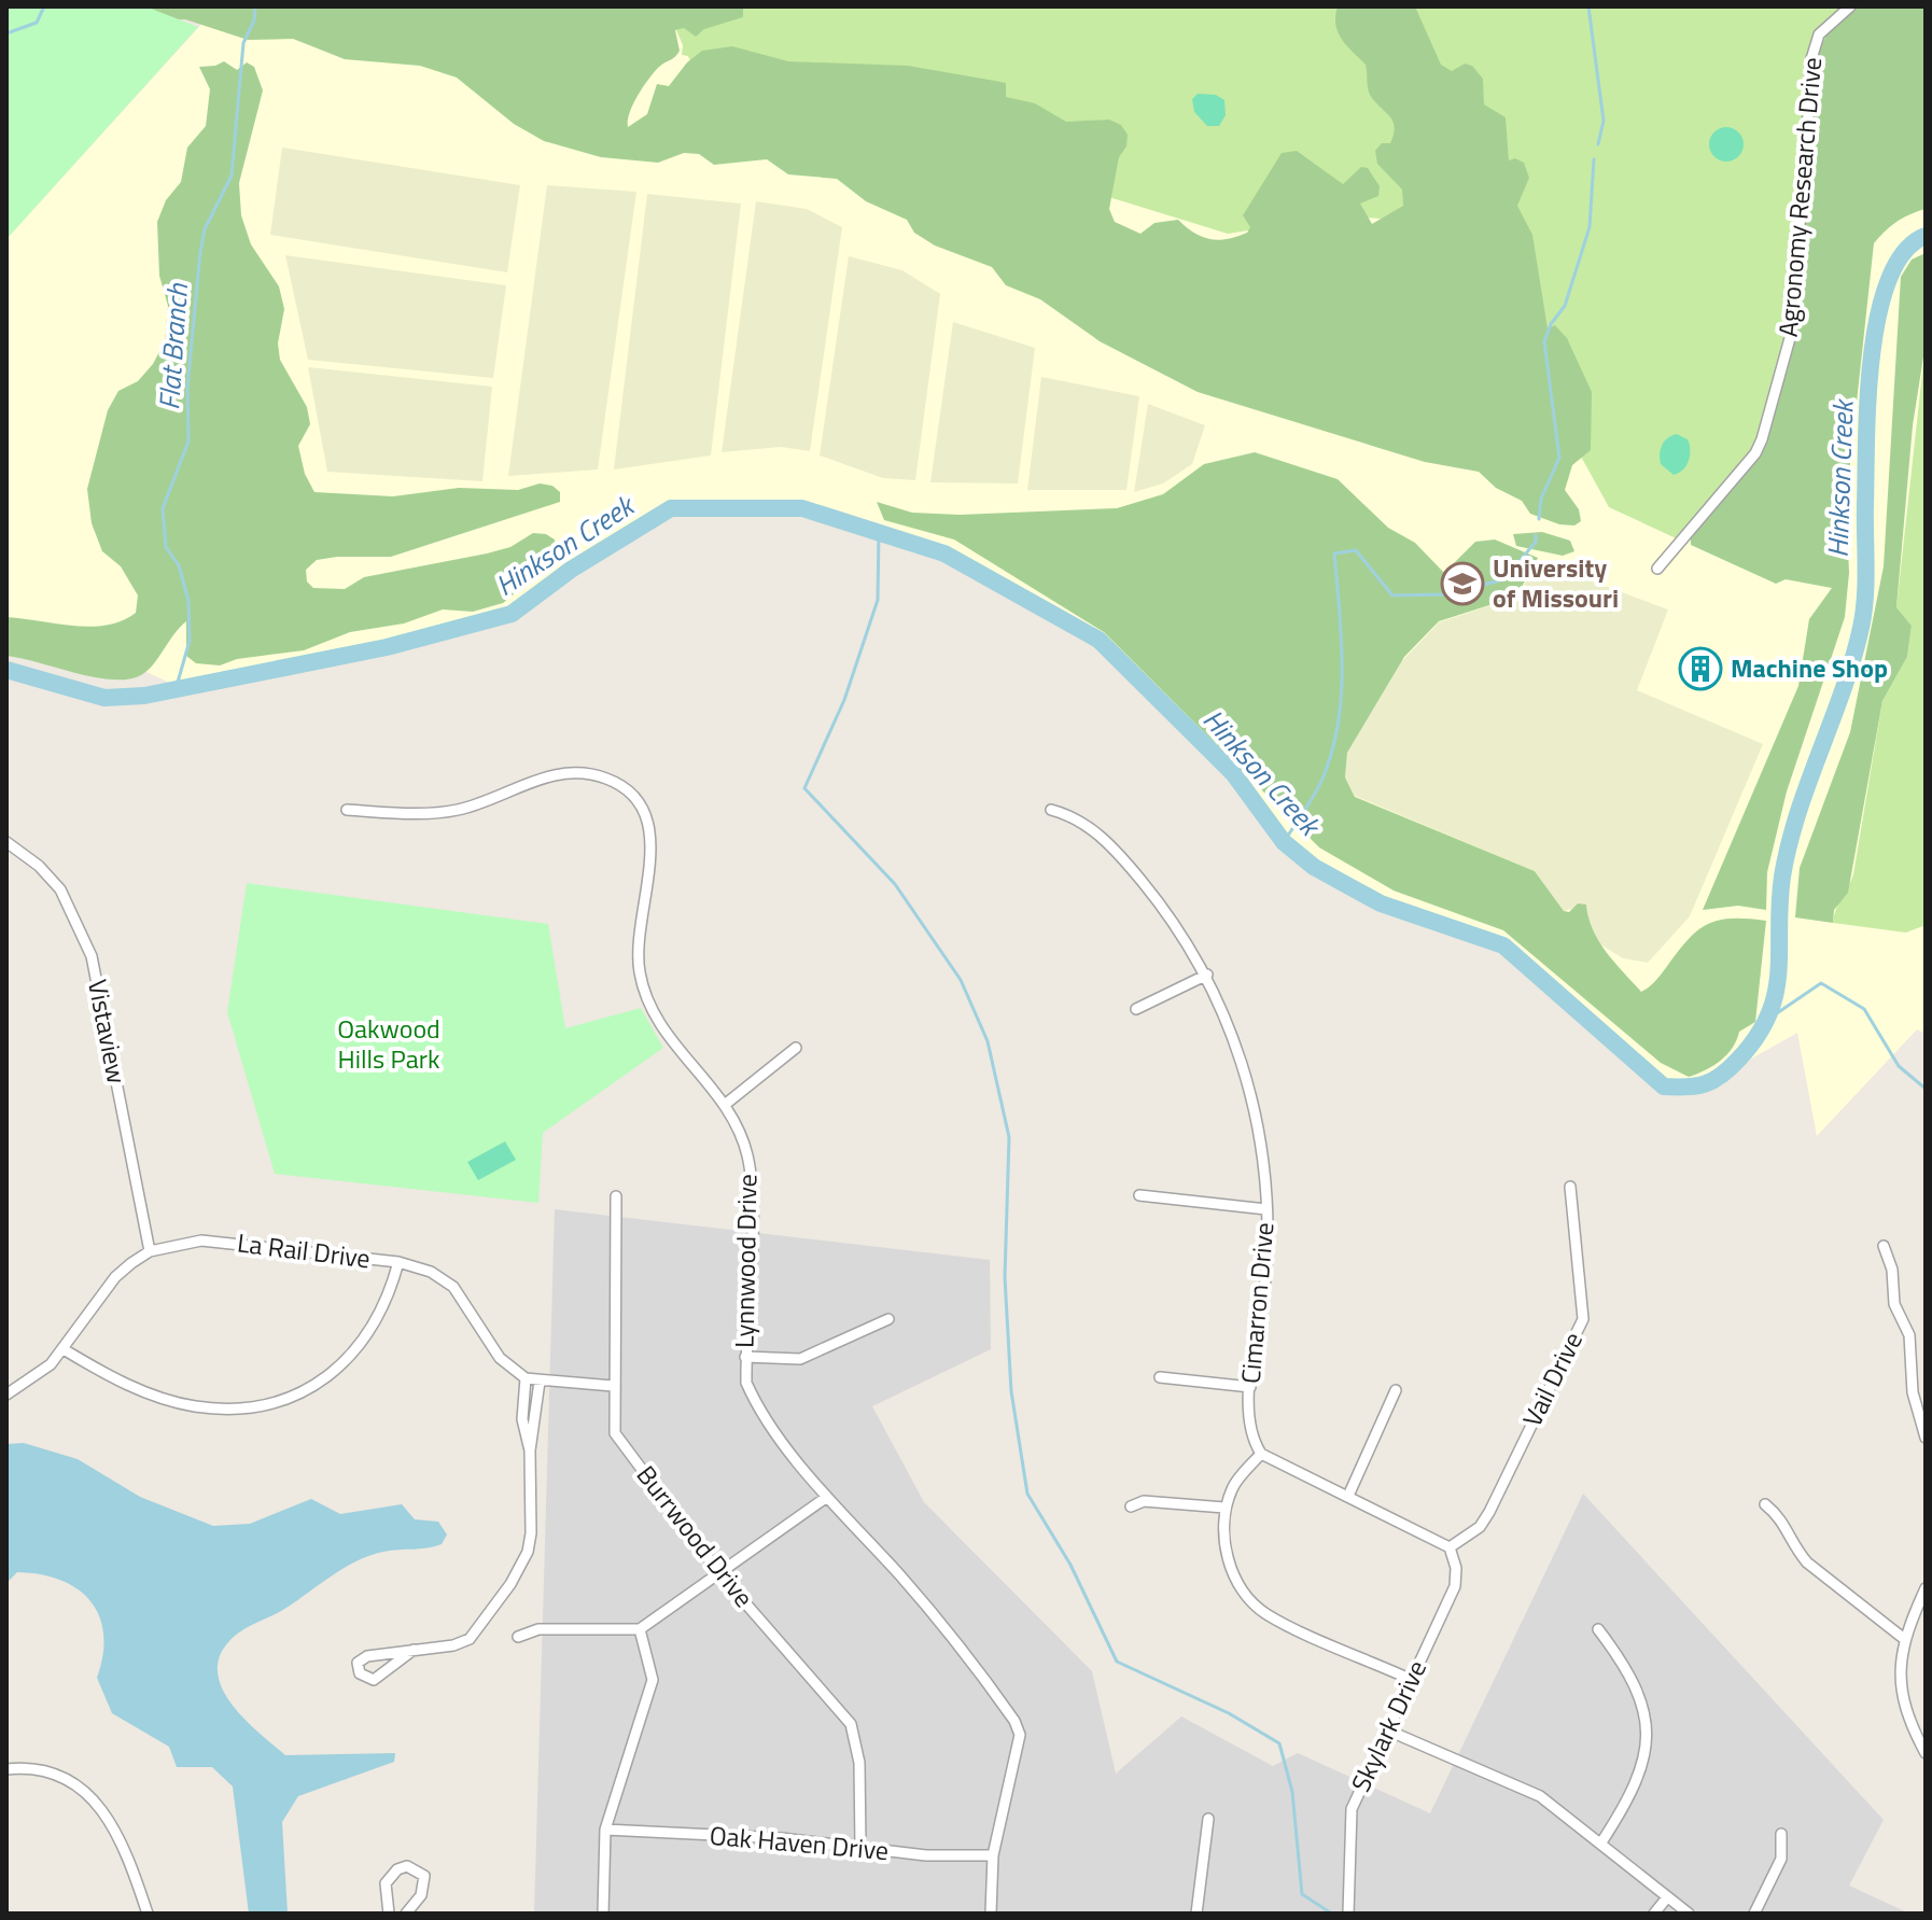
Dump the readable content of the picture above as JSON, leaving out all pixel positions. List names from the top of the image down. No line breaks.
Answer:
{"streets":{"street":["Agronomy Research Drive","Vistaview","La Rail Drive","Lynnwood Drive","Cimarron Drive","Vail Drive","Burrwood Drive","Skylark Drive","Oak Haven Drive"]},"crossings":[["Vistaview","La Rail Drive"],["La Rail Drive","Burrwood Drive"],["Lynnwood Drive","Oak Haven Drive"],["Vail Drive","Skylark Drive"],["Burrwood Drive","Oak Haven Drive"]],"water":["Flat Branch","Hinkson Creek"],"parks":["Oakwood Hills Park"],"places":{"school or university":["University of Missouri"],"building":["Machine Shop"]}}
